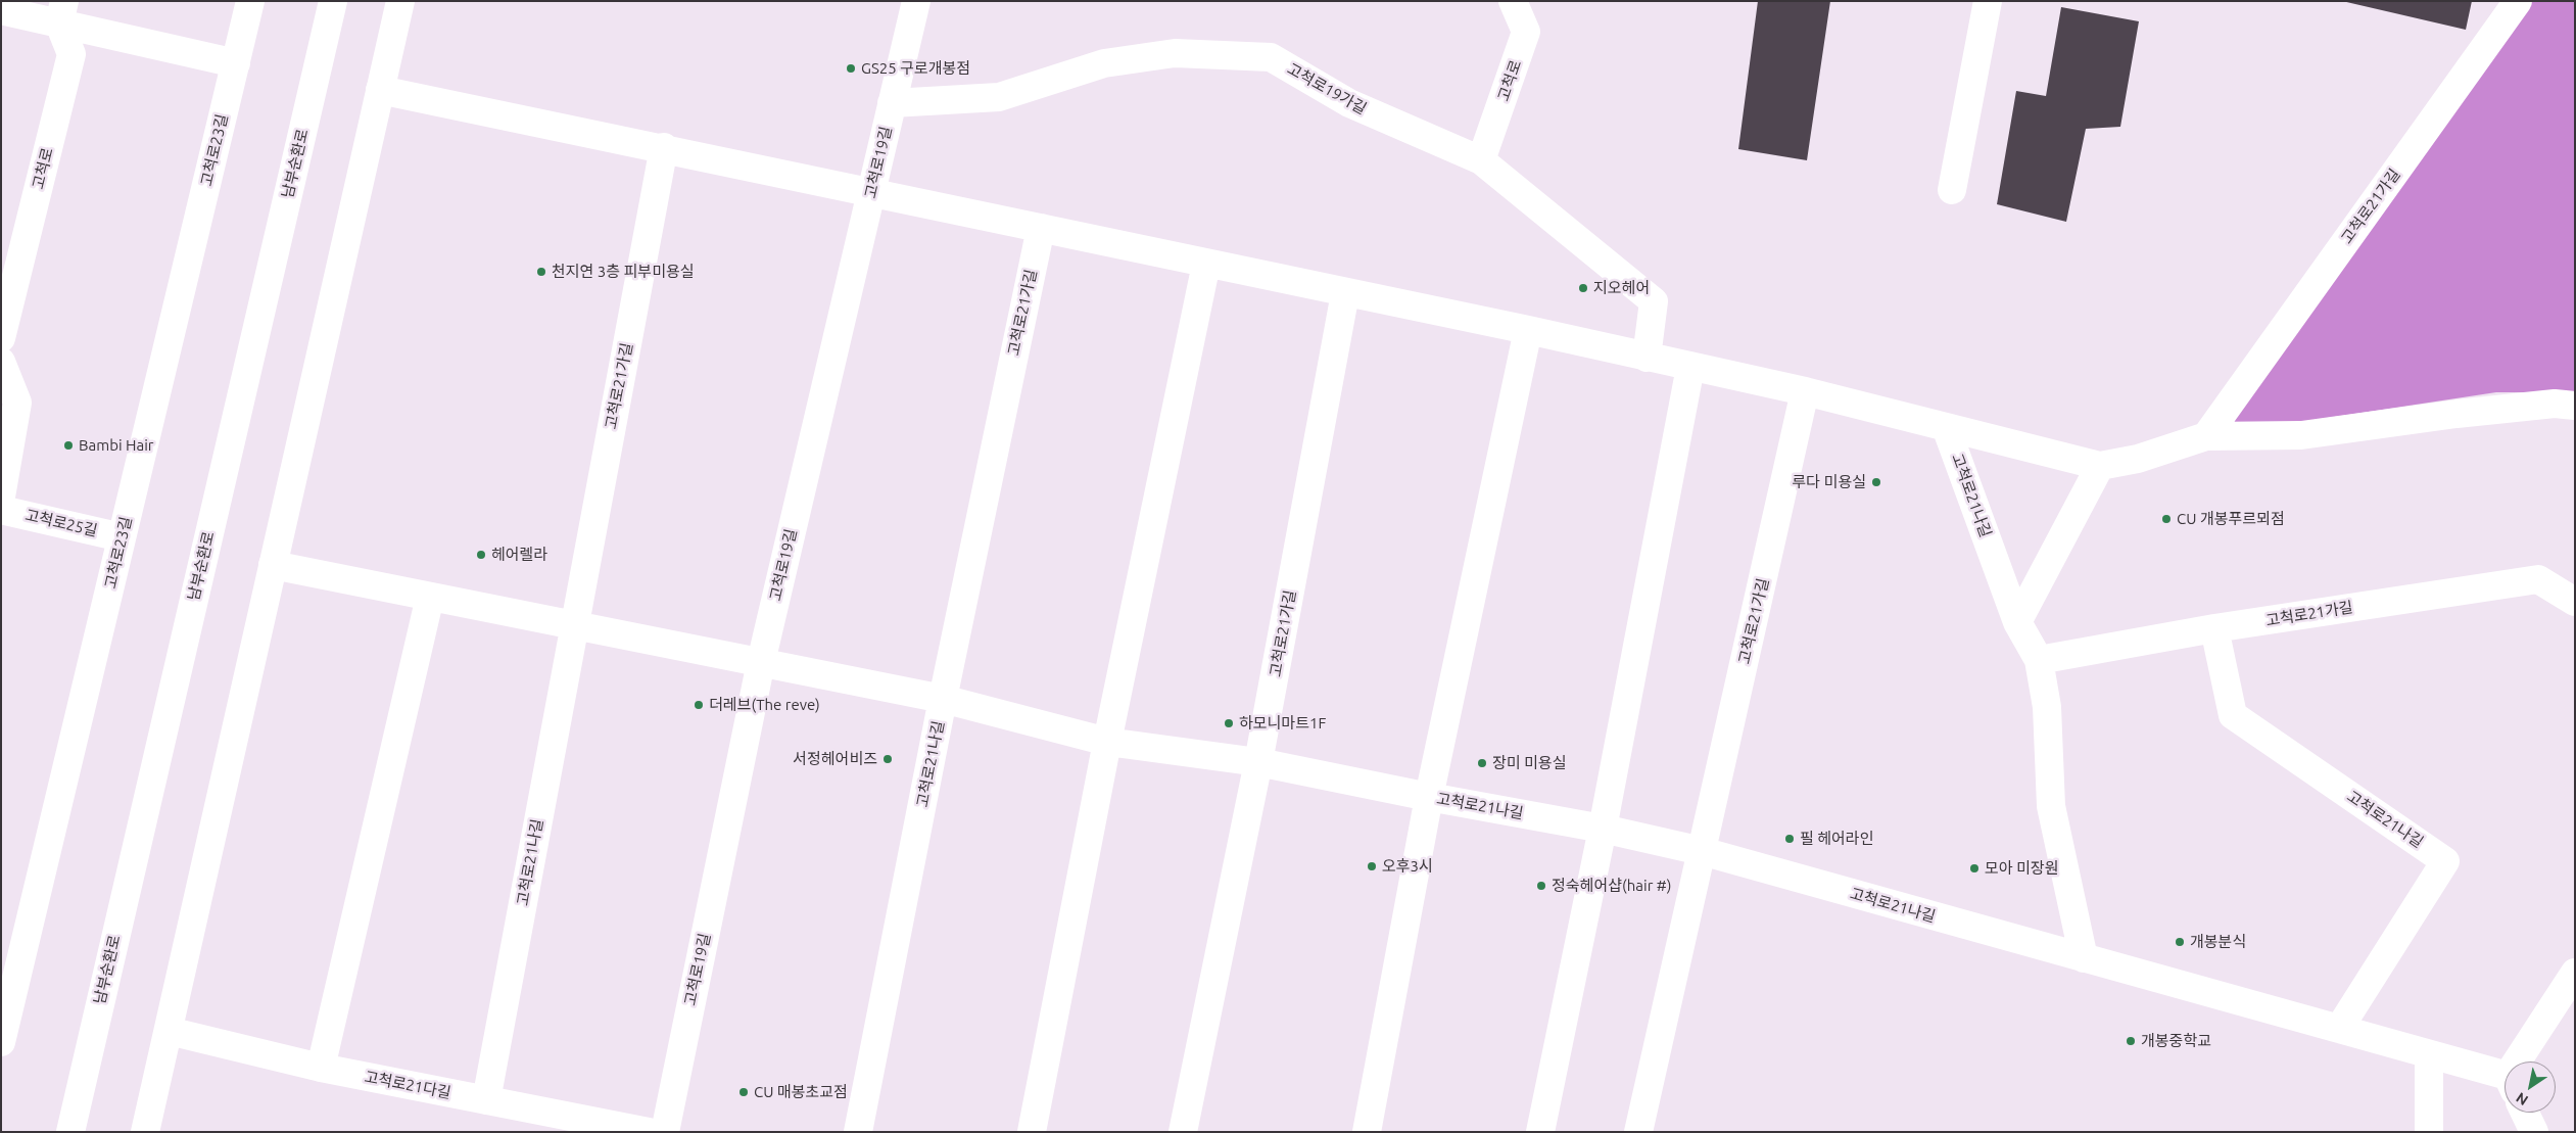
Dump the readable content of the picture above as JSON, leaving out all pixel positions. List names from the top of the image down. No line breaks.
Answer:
{"streets":{"street":["고척로","고척로19가길","고척로23길","고척로19길","남부순환로","고척로21가길","고척로21나길","고척로25길","고척로21다길"]},"crossings":[["고척로","고척로19가길"],["고척로19가길","고척로19길"],["고척로23길","고척로25길"],["고척로19길","고척로21나길"],["고척로21가길","고척로21나길"],["고척로21나길","고척로21다길"]],"places":["GS25 구로개봉점","천지연 3층 피부미용실","지오헤어","Bambi Hair","루다 미용실","CU 개봉푸르뫼점","헤어렐라","더레브(The reve)","하모니마트1F","서정헤어비즈","장미 미용실","필 헤어라인","오후3시","모아 미장원","정숙헤어샵(hair #)","개봉분식","개봉중학교","CU 매봉초교점"],"north":"bottom left"}
